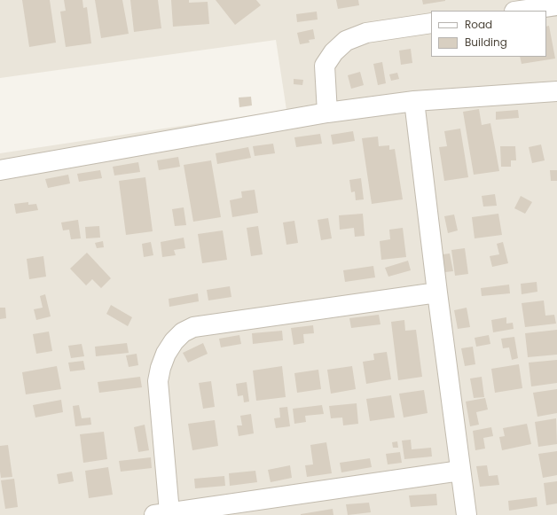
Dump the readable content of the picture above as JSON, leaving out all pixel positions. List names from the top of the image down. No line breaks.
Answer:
{"legend":["Road","Building"]}
